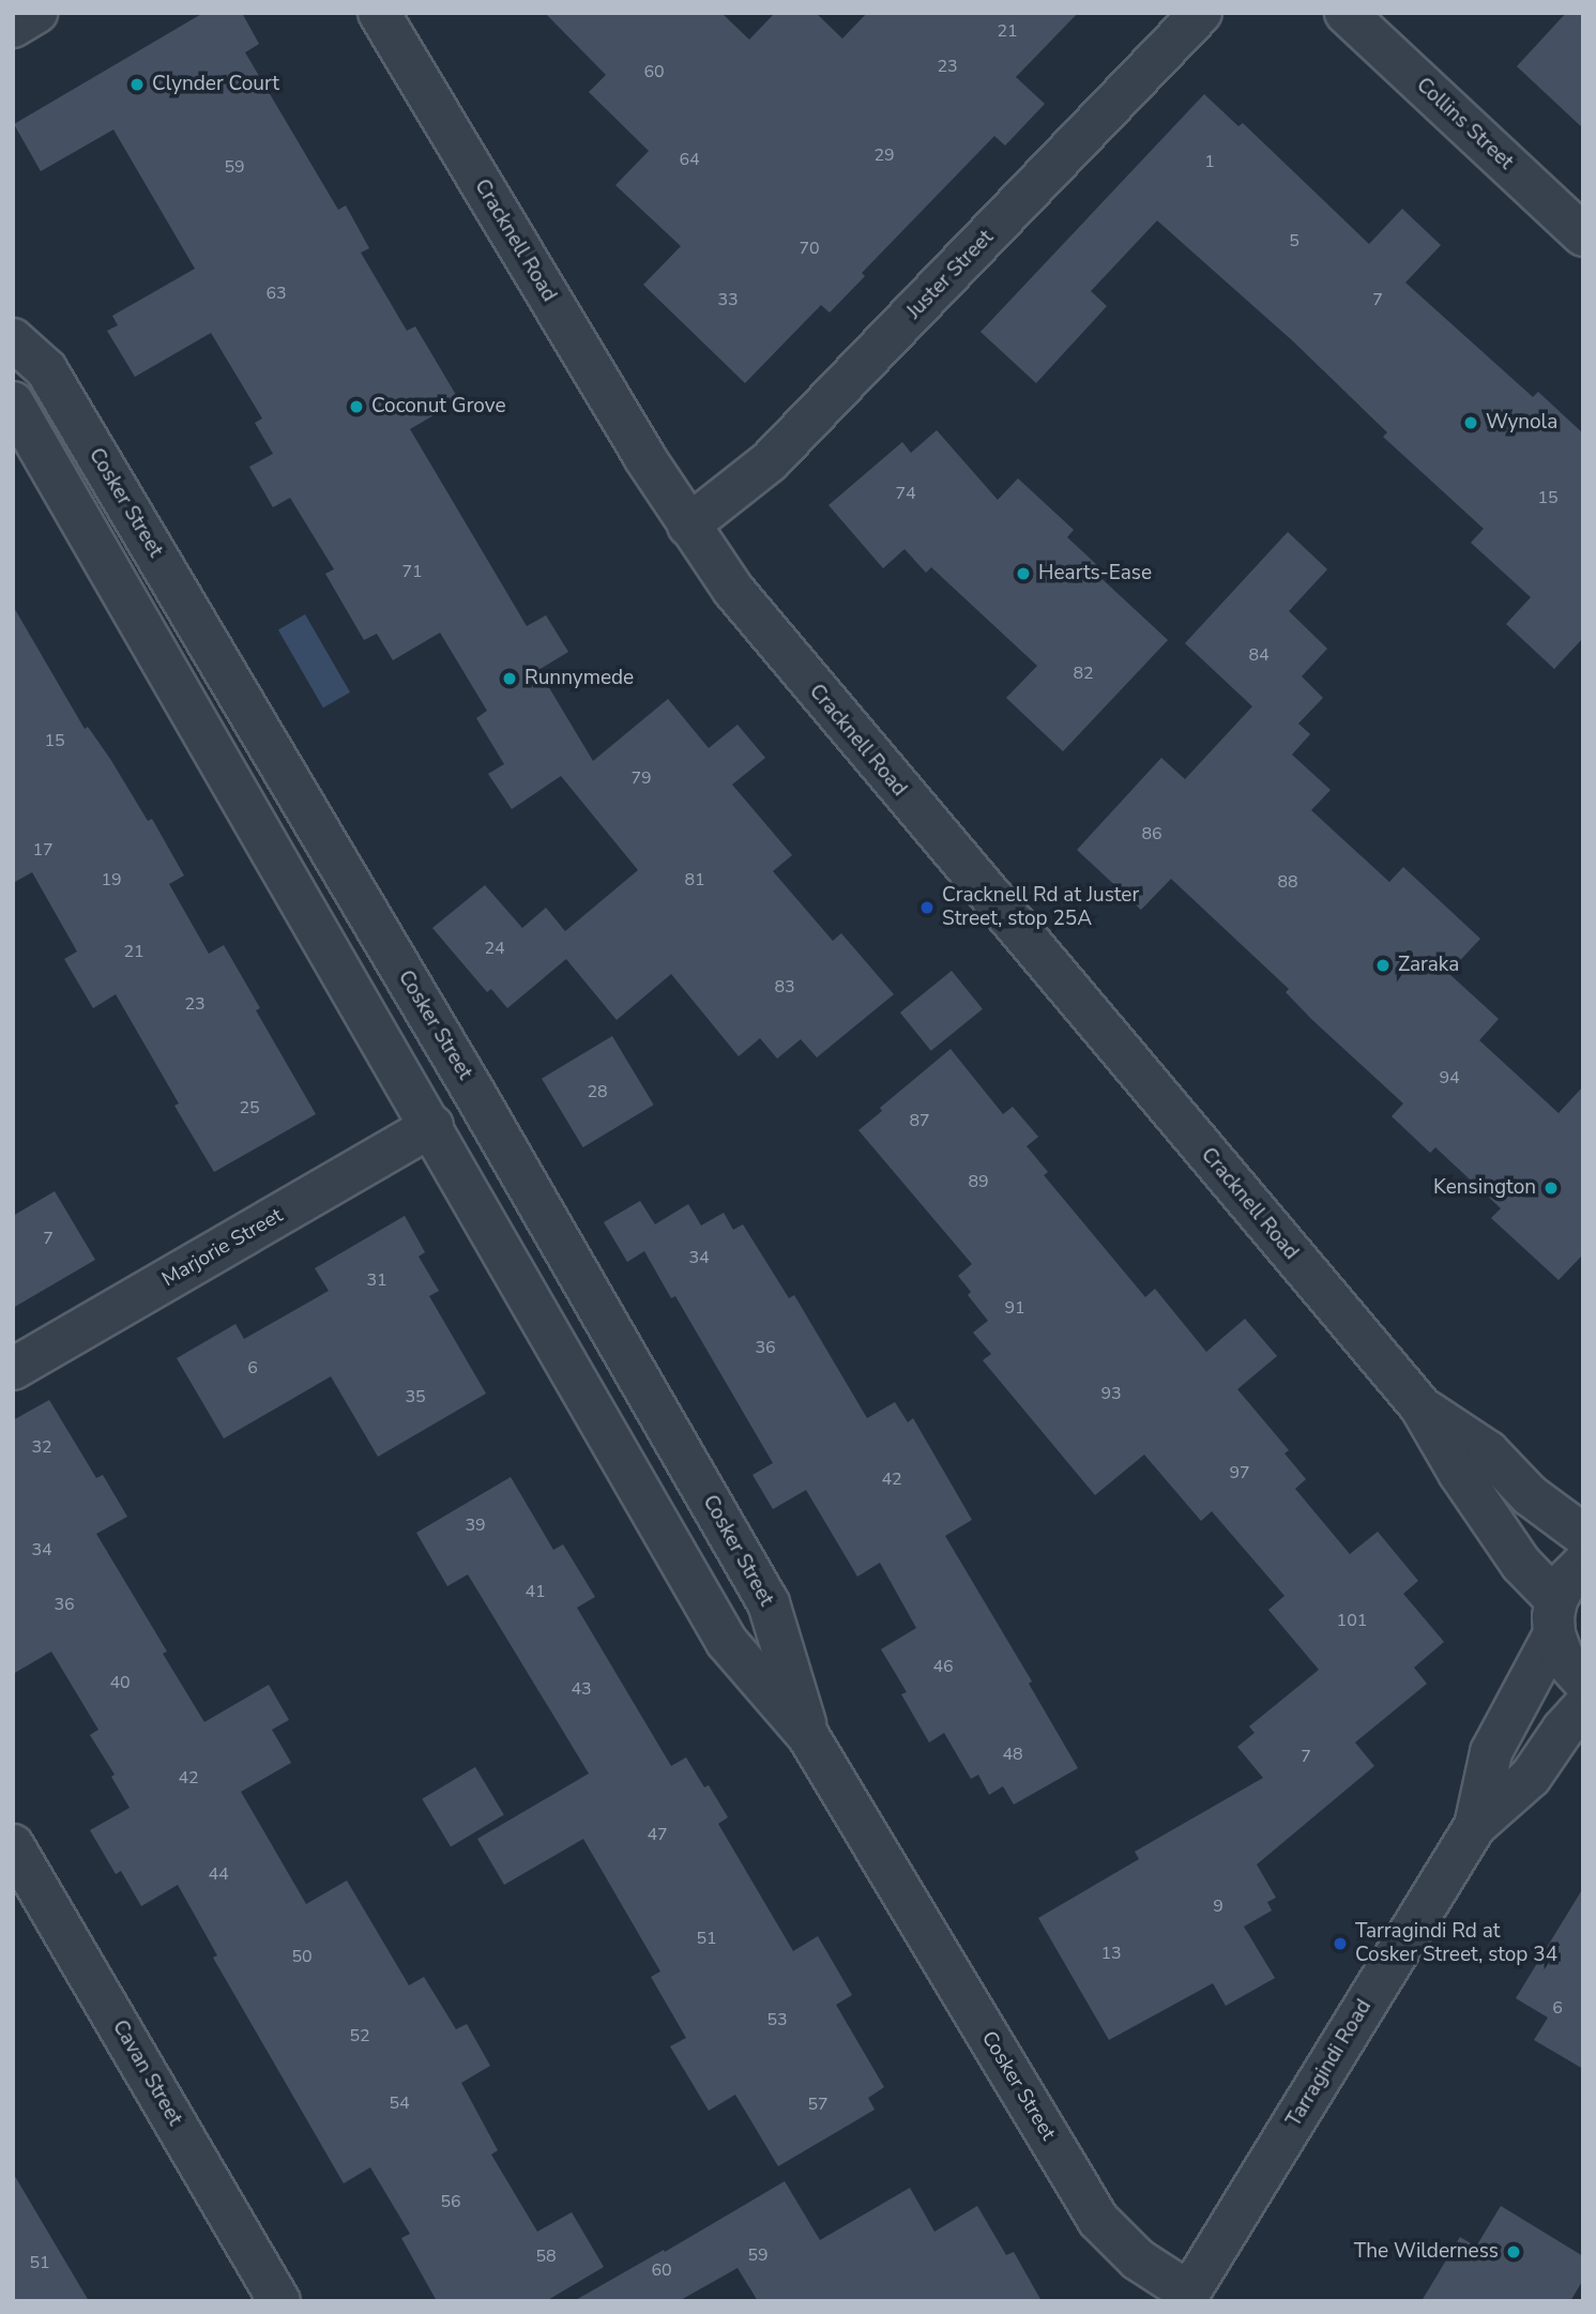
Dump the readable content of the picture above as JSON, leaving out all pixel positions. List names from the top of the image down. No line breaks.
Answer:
{"streets":{"street":["Collins Street","Cracknell Road","Juster Street","Cosker Street","Marjorie Street","Tarragindi Road","Cavan Street"]},"crossings":[["Cracknell Road","Juster Street"],["Cracknell Road","Tarragindi Road"],["Cosker Street","Marjorie Street"],["Cosker Street","Tarragindi Road"]],"places":["Clynder Court","Coconut Grove","Wynola","Hearts-Ease","Runnymede","Cracknell Rd at Juster Street, stop 25A","Zaraka","Kensington","Tarragindi Rd at Cosker Street, stop 34","The Wilderness"],"house_numbers":["21","23","60","29","64","1","59","5","70","63","33","7","74","15","71","84","82","15","79","86","17","19","81","88","24","21","83","23","94","28","25","87","89","7","34","31","91","36","6","93","35","32","97","42","39","34","41","36","101","46","40","43","48","7","42","47","44","9","51","13","50","6","53","52","54","57","56","59","58","51","60"]}
